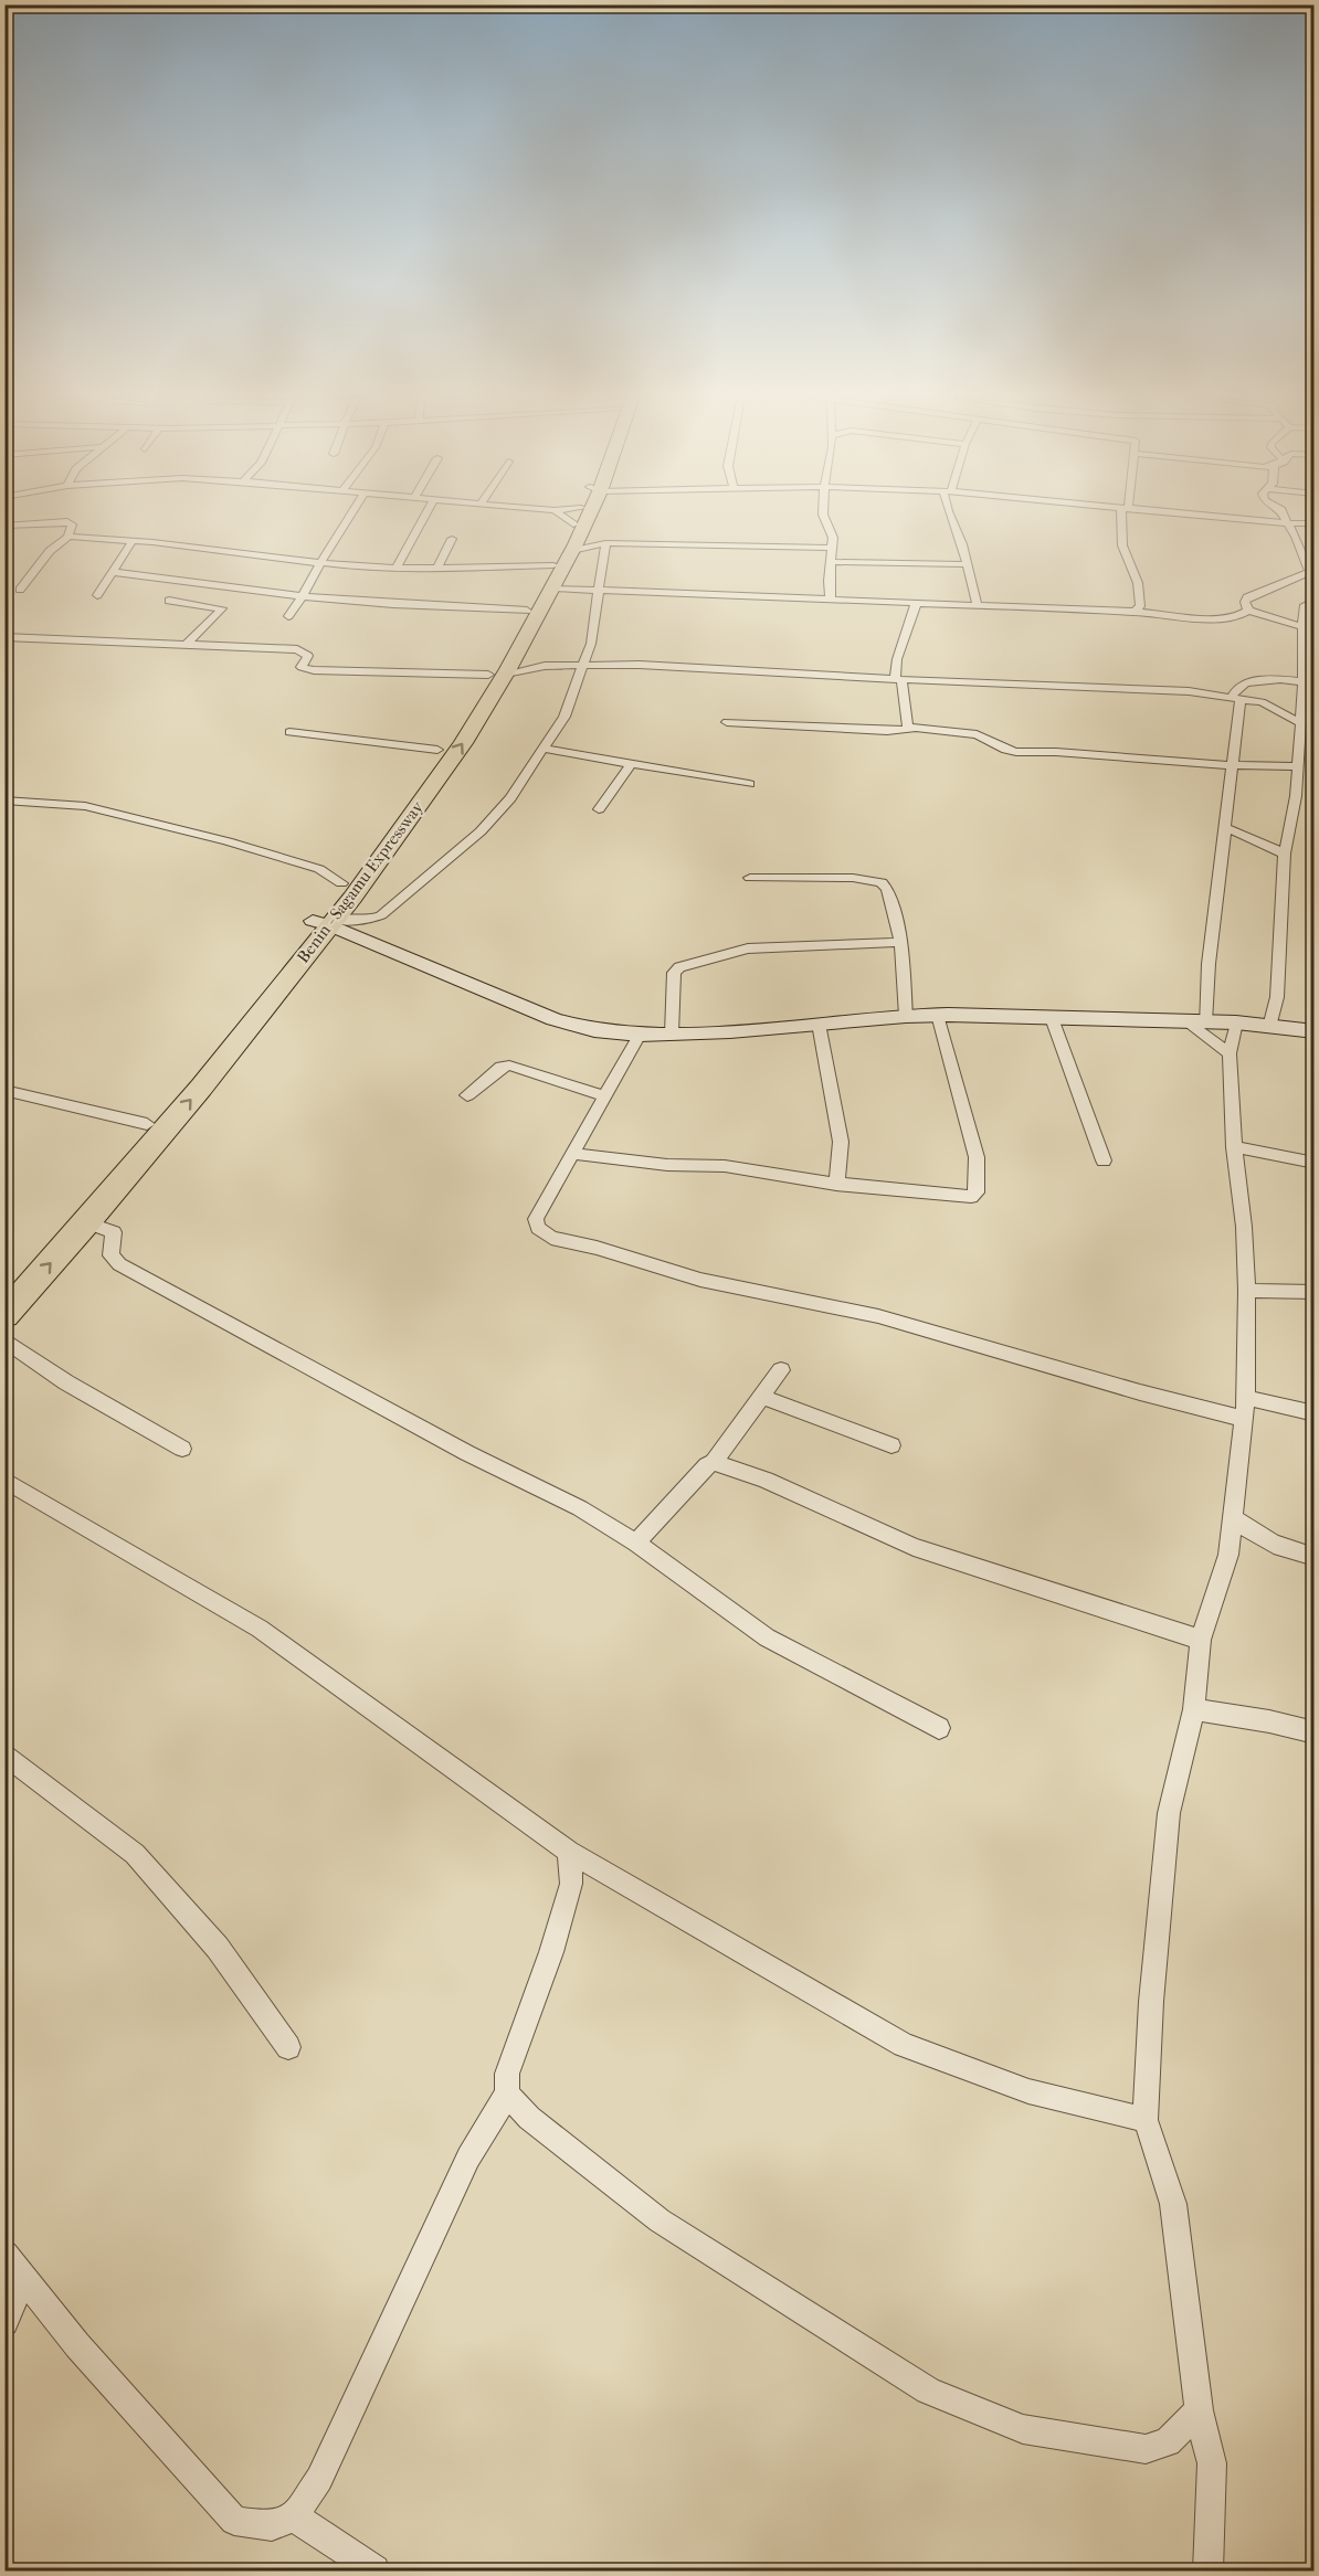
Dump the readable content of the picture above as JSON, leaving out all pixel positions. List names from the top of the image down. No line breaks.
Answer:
{"streets":{"highway":["Benin - Sagamu Expressway"]}}
